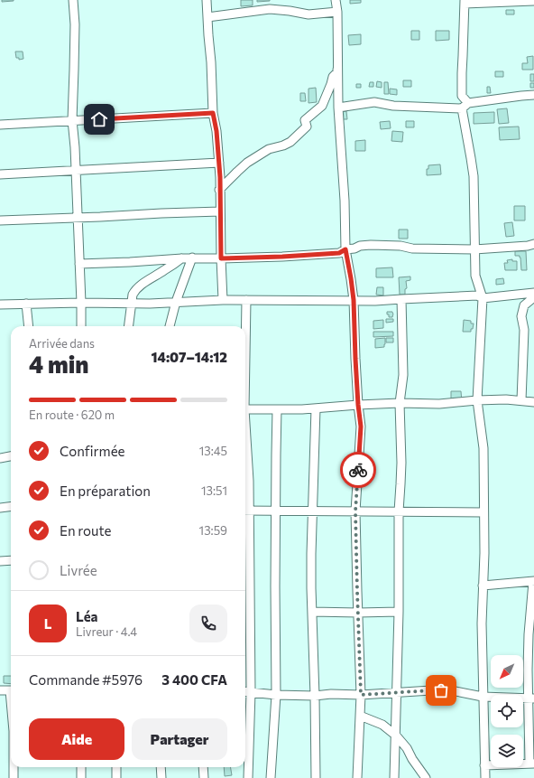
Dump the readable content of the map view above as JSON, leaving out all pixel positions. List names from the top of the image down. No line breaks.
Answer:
{"north":"bottom left","page":{"heading":["4 min","Arrivée dans","14:07–14:12"],"panel":["Léa","Livreur · 4.4","Commande #5976","3 400 CFA"],"bar":"En route · 620 m","list":[["Confirmée","13:45"],["En préparation","13:51"],["En route","13:59"],"Livrée"],"round":"L","buttons":["Aide","Partager"]}}
